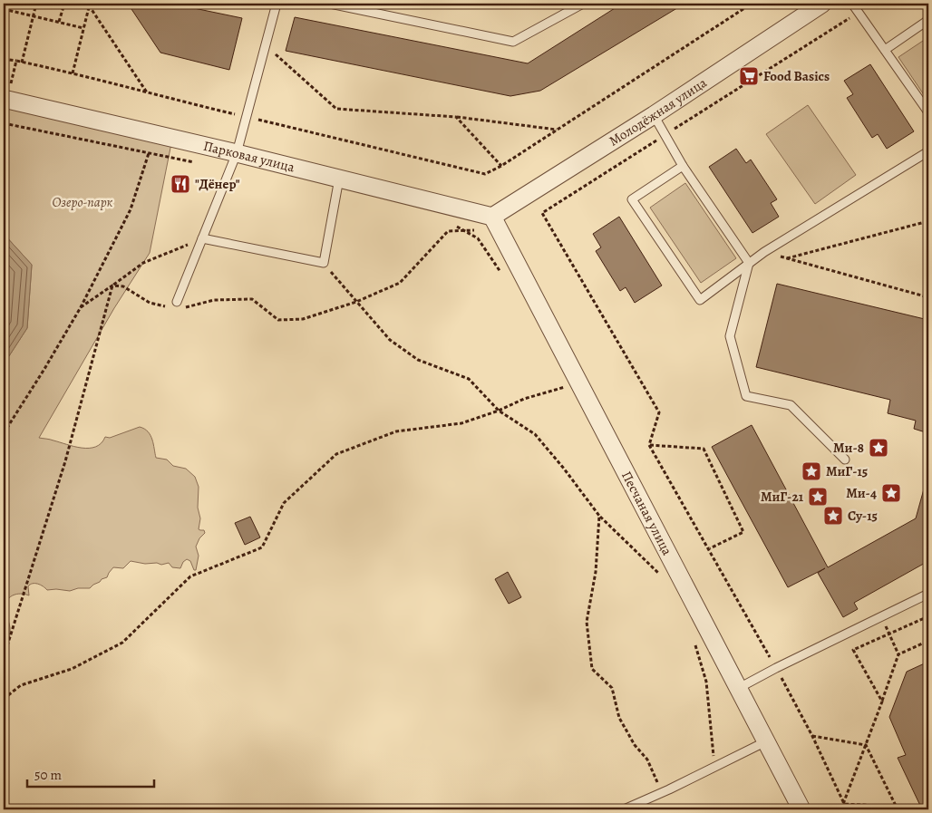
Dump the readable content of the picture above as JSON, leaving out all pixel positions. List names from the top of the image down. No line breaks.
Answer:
{"streets":{"street":["Молодёжная улица","Парковая улица","Песчаная улица"]},"crossings":[["Молодёжная улица","Парковая улица"],["Молодёжная улица","Песчаная улица"],["Парковая улица","Песчаная улица"]],"parks":["Озеро-парк"],"places":{"supermarket":["Food Basics"],"restaurant":["\"Дёнер\""],"place":["Ми-8","МиГ-15","Ми-4","МиГ-21","Су-15"]},"scale_bar":"50 m"}
